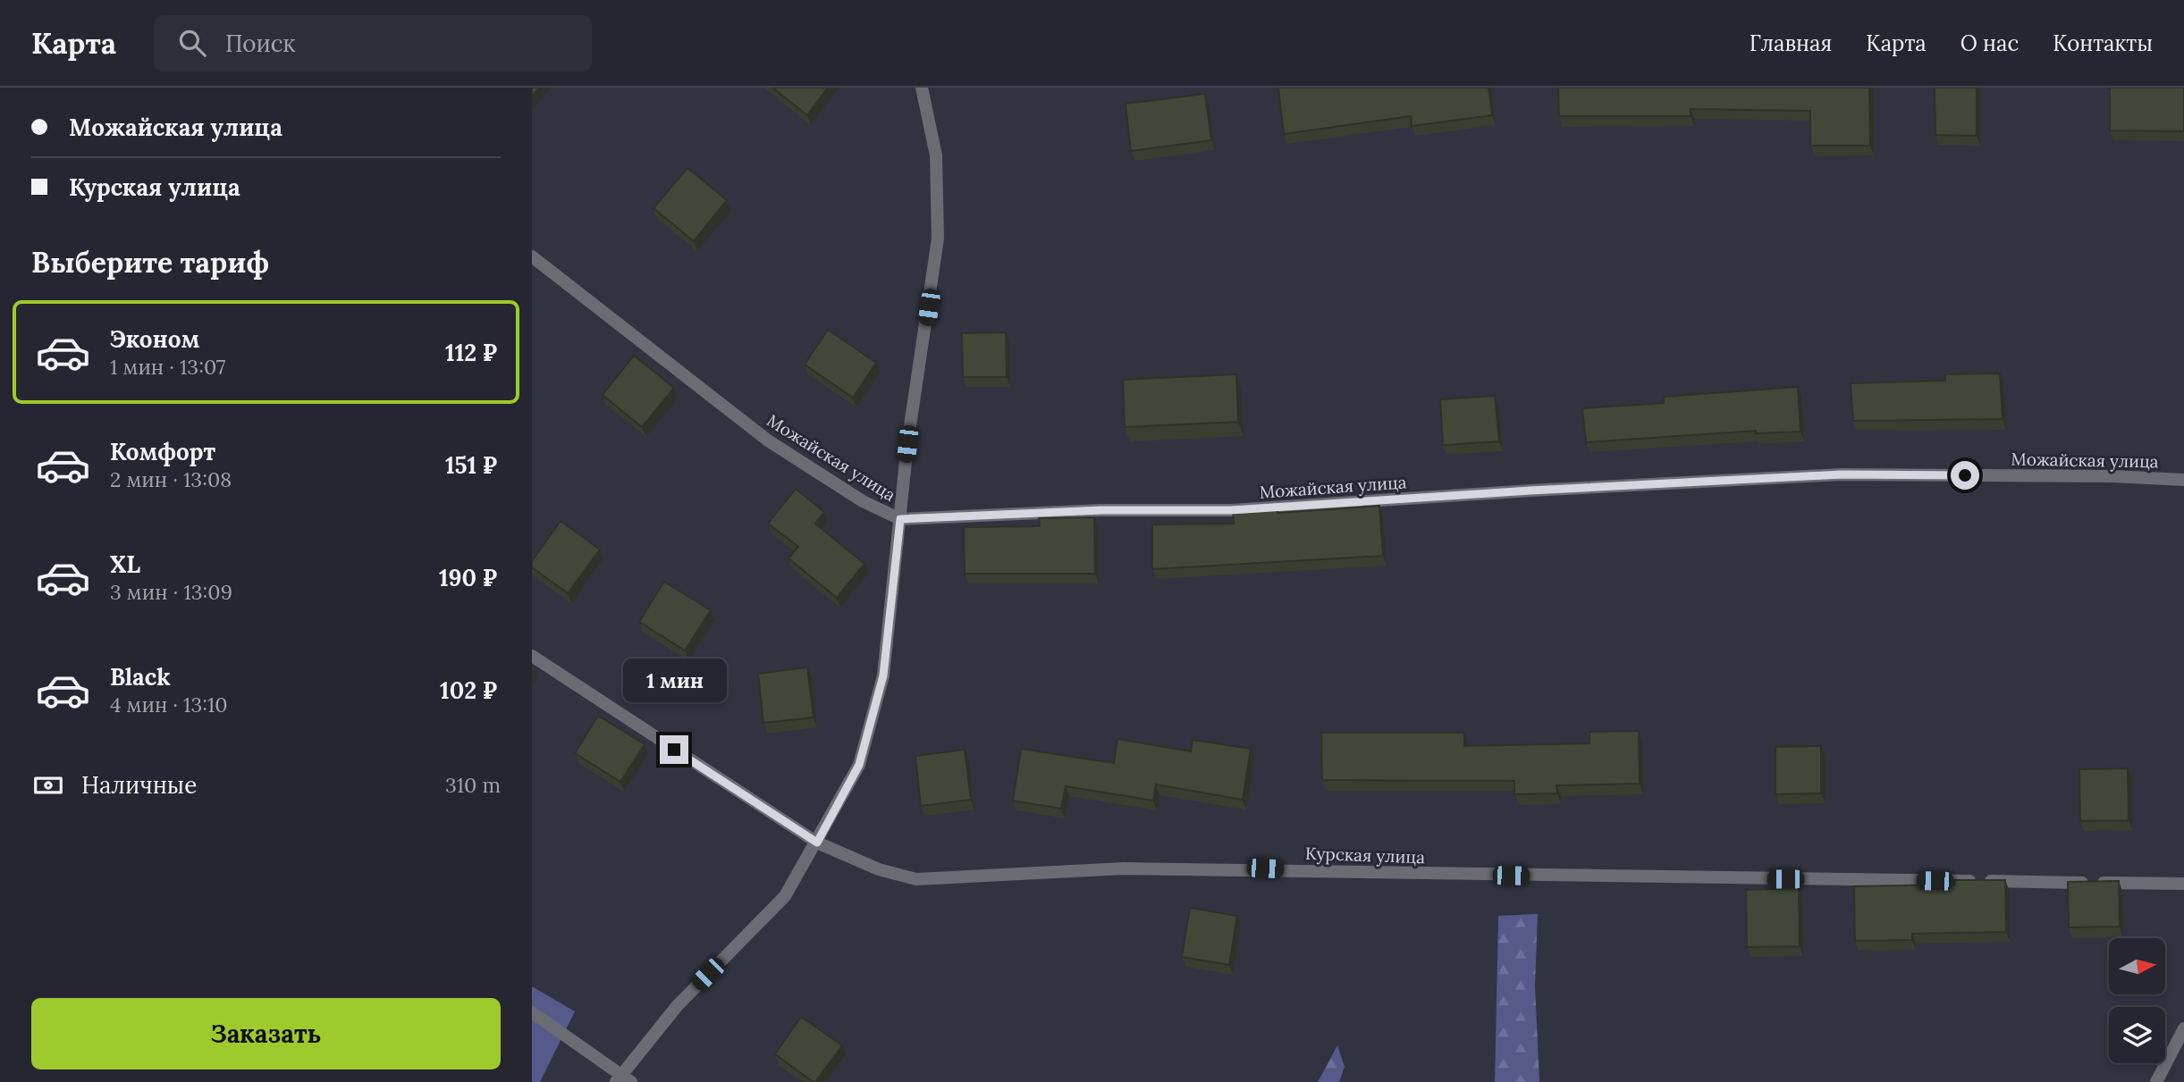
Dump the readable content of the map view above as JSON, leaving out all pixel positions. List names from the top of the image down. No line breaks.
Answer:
{"streets":{"street":["Можайская улица","Курская улица"]},"north":"right","page":{"header":"Карта","search":"Поиск","nav":["Главная","Карта","О нас","Контакты"],"banner":["Можайская улица","Курская улица"],"heading":"Выберите тариф","list":[{"name":"Эконом","note":"1 мин · 13:07","value":"112 ₽"},{"name":"Комфорт","note":"2 мин · 13:08","value":"151 ₽"},{"name":"XL","note":"3 мин · 13:09","value":"190 ₽"},{"name":"Black","note":"4 мин · 13:10","value":"102 ₽"}],"bubble":"1 мин","pay":["Наличные","310 m"],"buttons":"Заказать"}}
